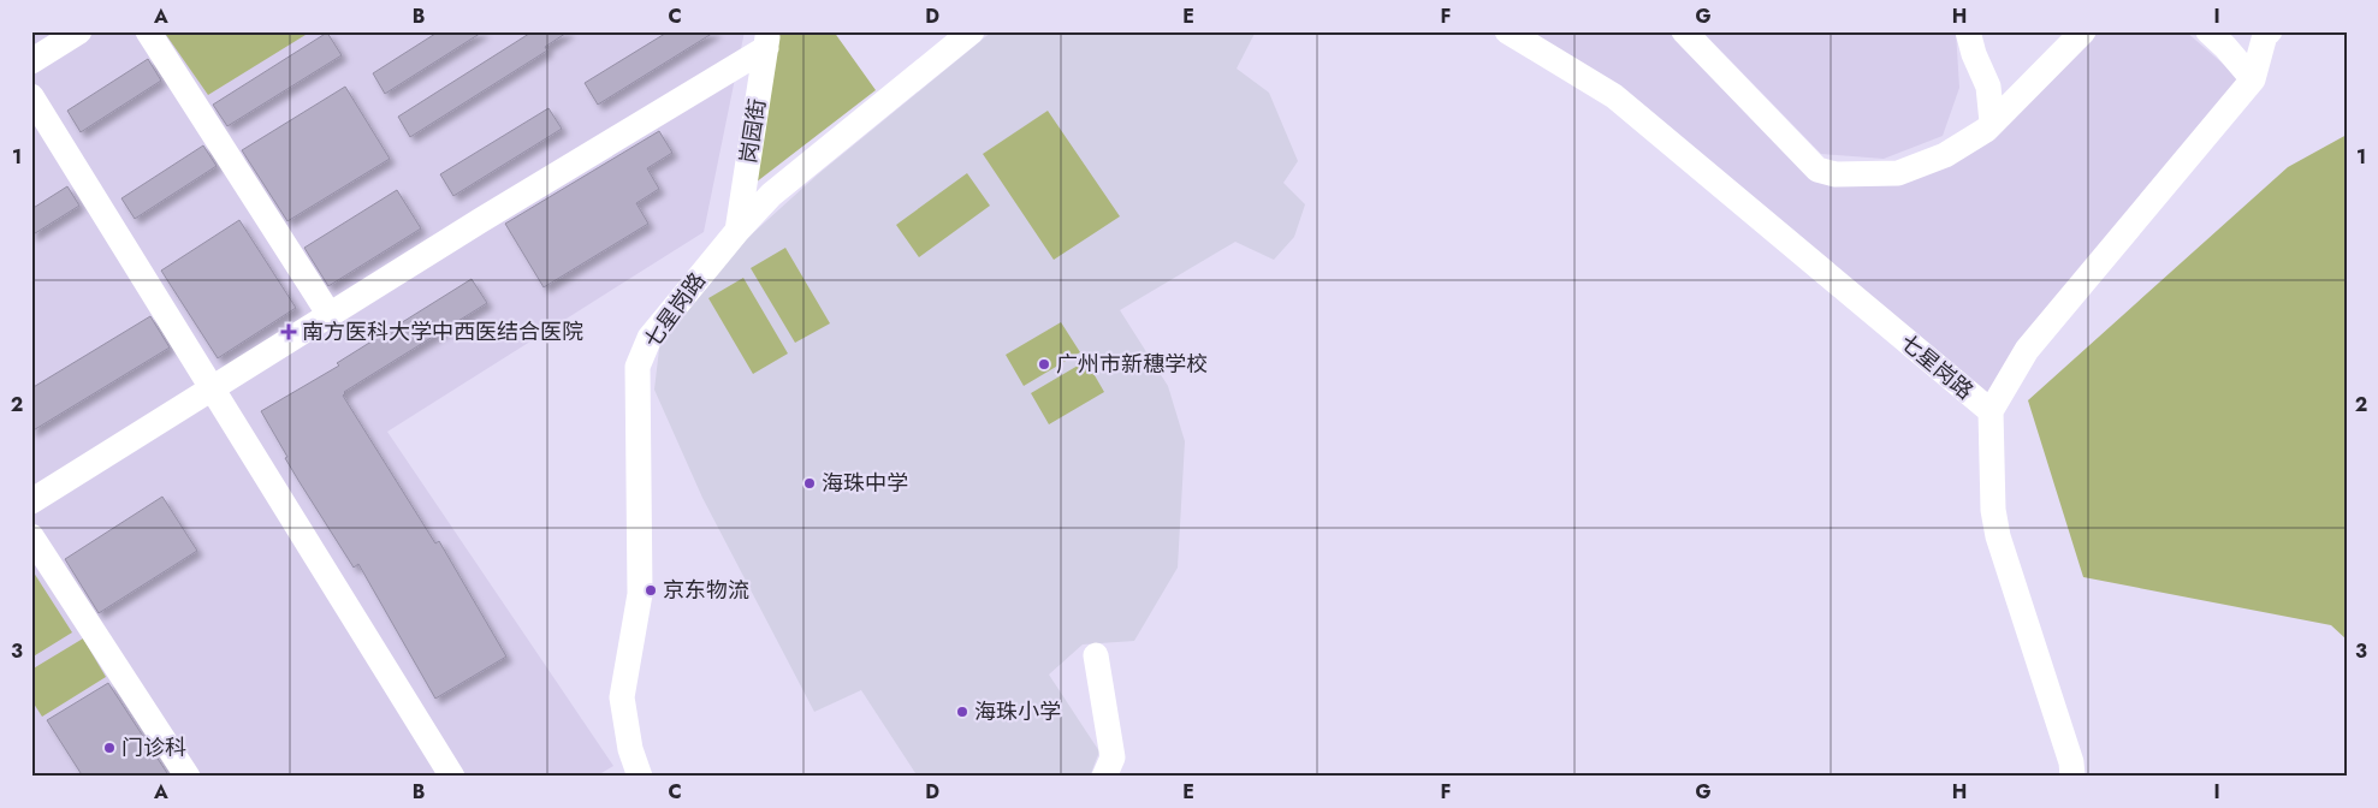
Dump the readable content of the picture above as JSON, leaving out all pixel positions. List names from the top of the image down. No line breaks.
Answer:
{"streets":{"street":["岗园街","七星岗路"]},"crossings":[["岗园街","七星岗路"]],"places":{"health":["南方医科大学中西医结合医院"],"other":["广州市新穗学校","海珠中学","京东物流","海珠小学","门诊科"]},"grid":{"columns":["A","B","C","D","E","F","G","H","I"],"rows":["1","2","3"]}}
